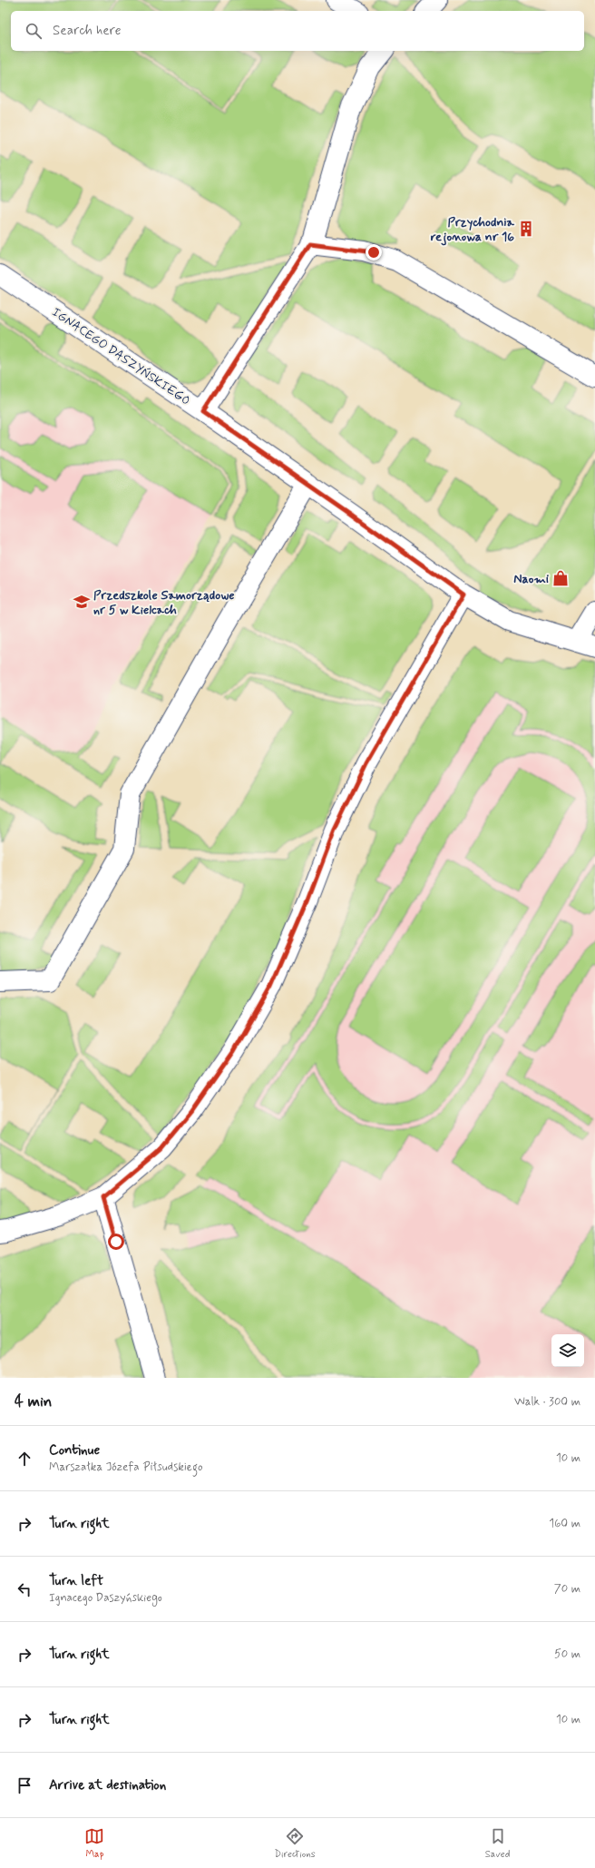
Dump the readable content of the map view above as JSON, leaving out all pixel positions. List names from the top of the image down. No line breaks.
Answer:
{"streets":{"street":["IGNACEGO DASZYŃSKIEGO"]},"places":{"building":["Przychodnia rejonowa nr 16"],"shop":["Naomi"],"school or university":["Przedszkole Samorządowe nr 5 w Kielcach"]},"page":{"search":"Search here","heading":["4 min","Walk · 300 m"],"list":[["Continue","Marszałka Józefa Piłsudskiego","10 m"],["Turn right","160 m"],["Turn left","Ignacego Daszyńskiego","70 m"],["Turn right","50 m"],["Turn right","10 m"],"Arrive at destination"],"nav":["Map","Directions","Saved"]}}
